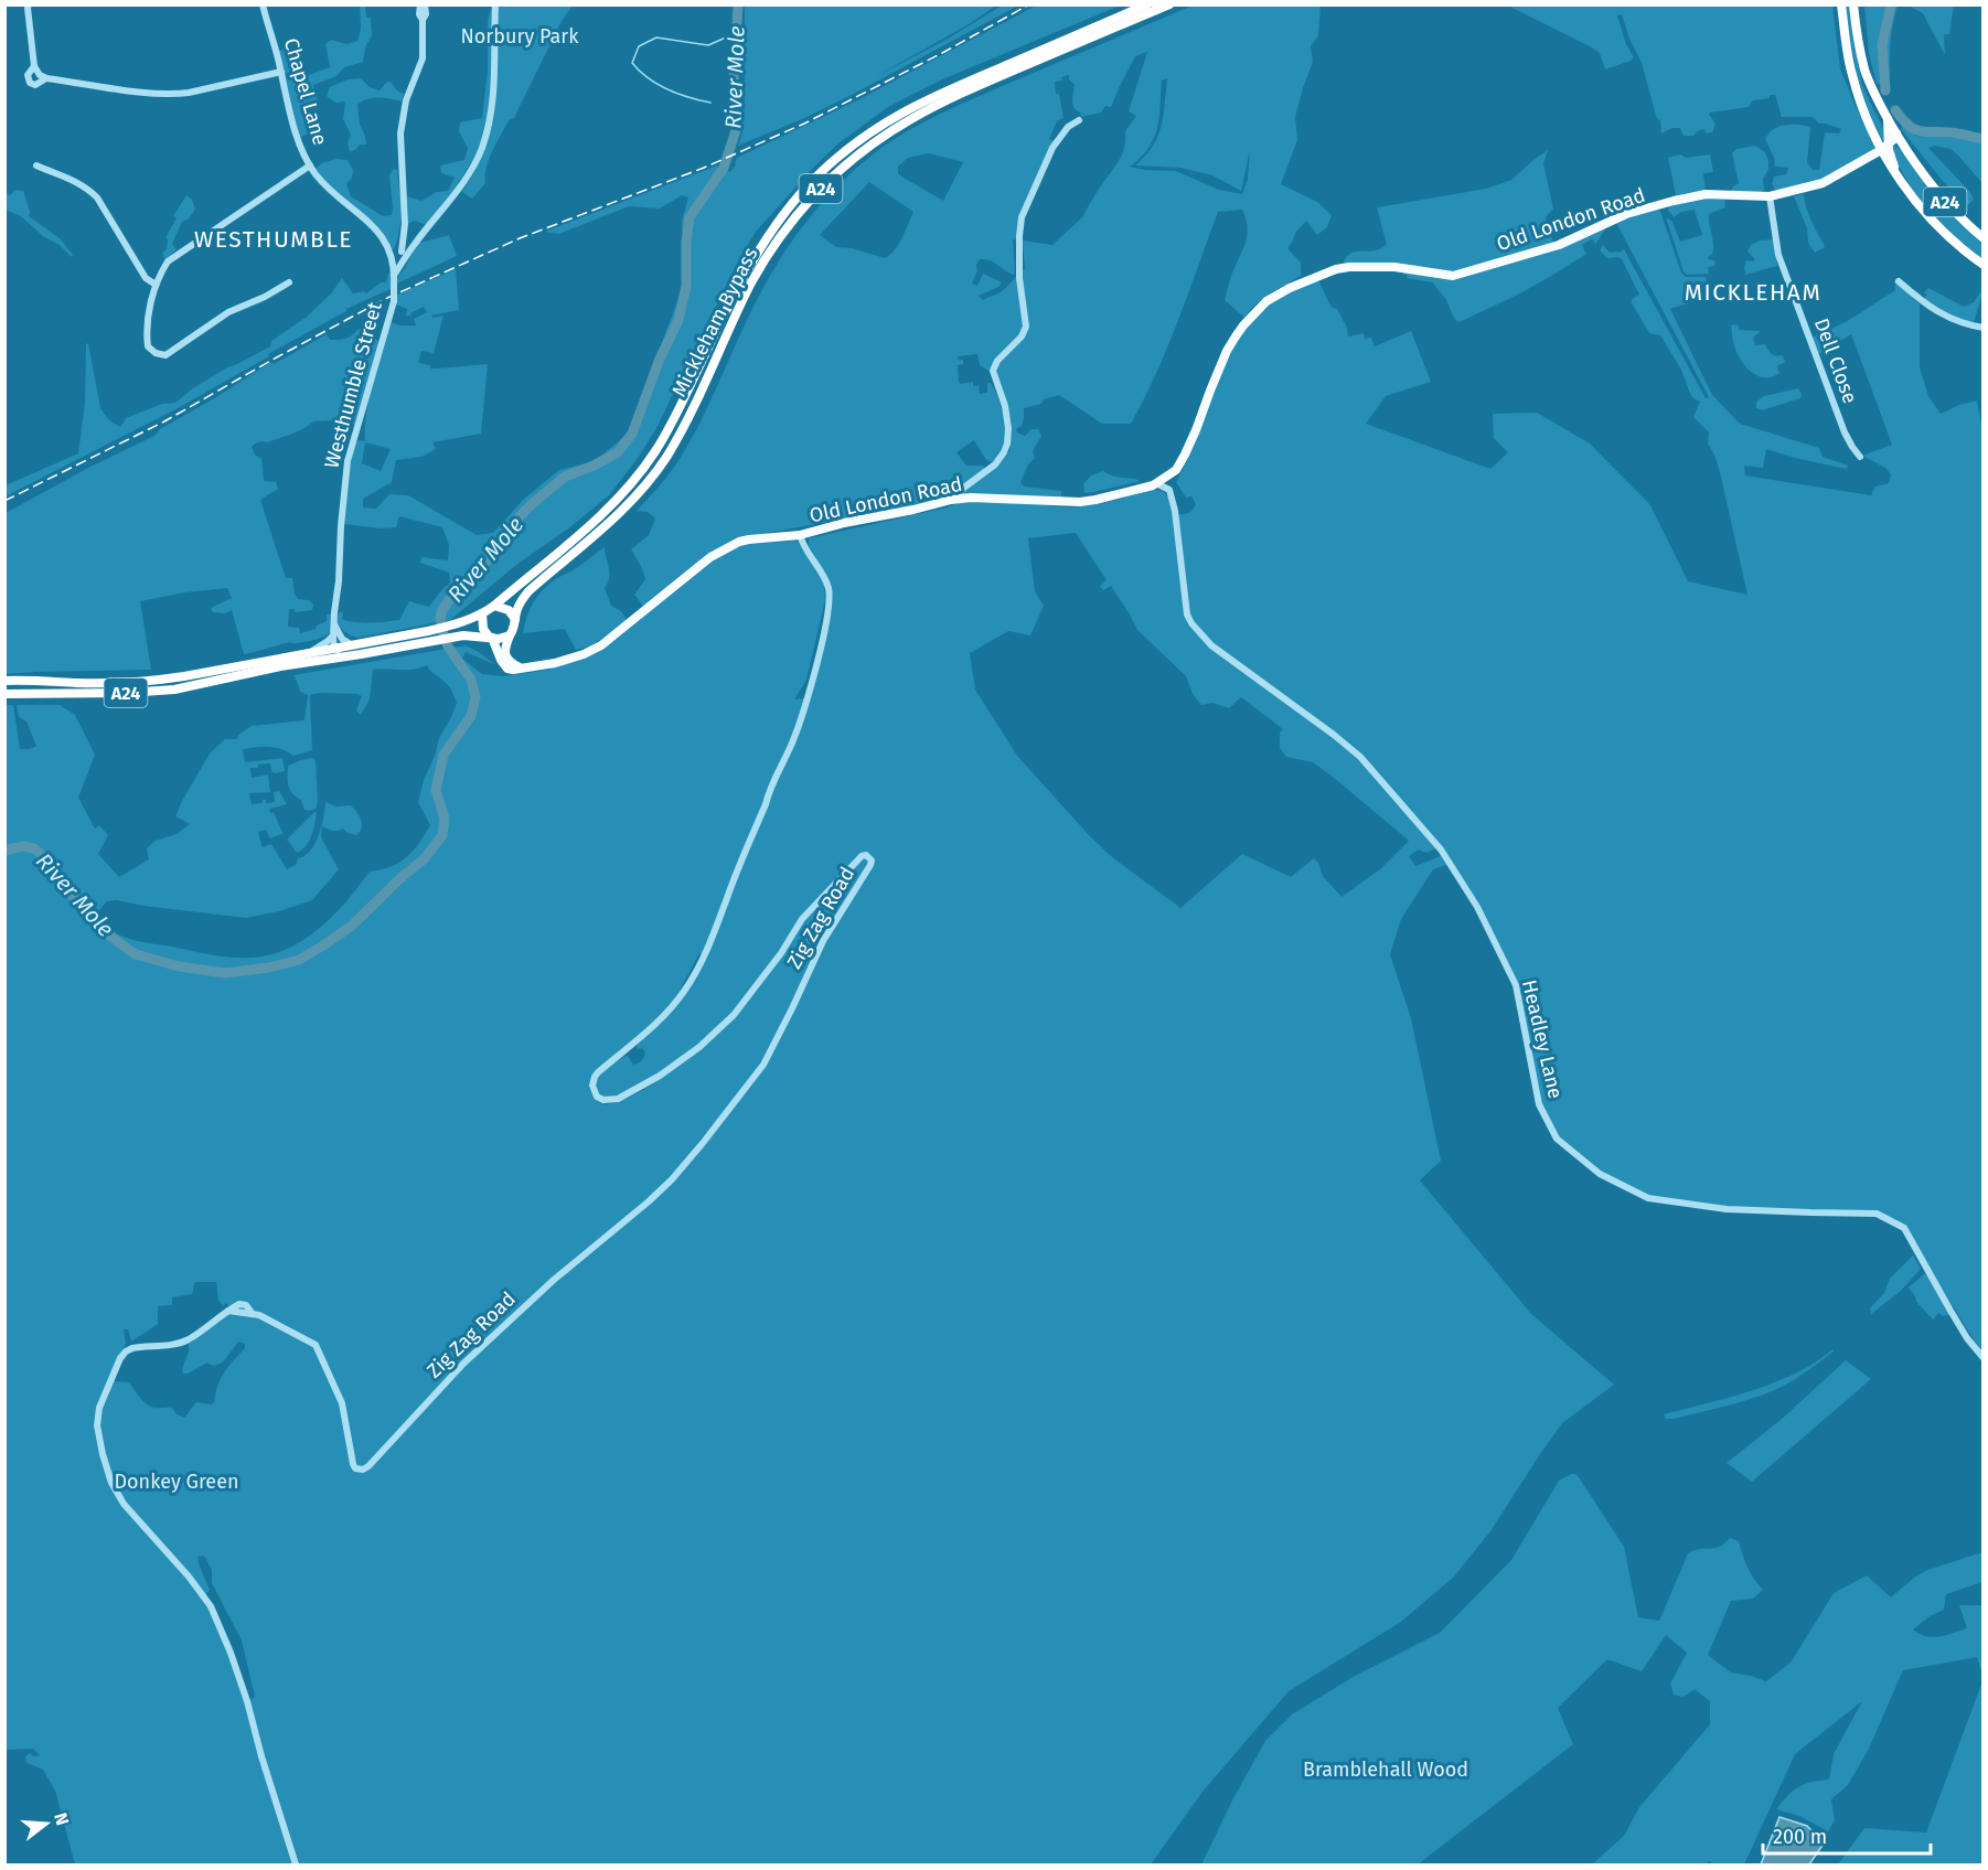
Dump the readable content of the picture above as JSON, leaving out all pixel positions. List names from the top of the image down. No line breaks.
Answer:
{"streets":{"highway":["A24","Mickleham Bypass"],"main road":["Old London Road"],"street":["Chapel Lane","Dell Close","Westhumble Street","Zig Zag Road","Headley Lane"]},"crossings":[["Chapel Lane","Westhumble Street"],["A24","Old London Road"],["A24","Mickleham Bypass"],["A24","Westhumble Street"],["Old London Road","Dell Close"],["Old London Road","Zig Zag Road"],["Old London Road","Headley Lane"]],"districts":["WESTHUMBLE","MICKLEHAM"],"water":["River Mole"],"parks":["Norbury Park","Donkey Green","Bramblehall Wood"],"scale_bar":"200 m","north":"right"}
